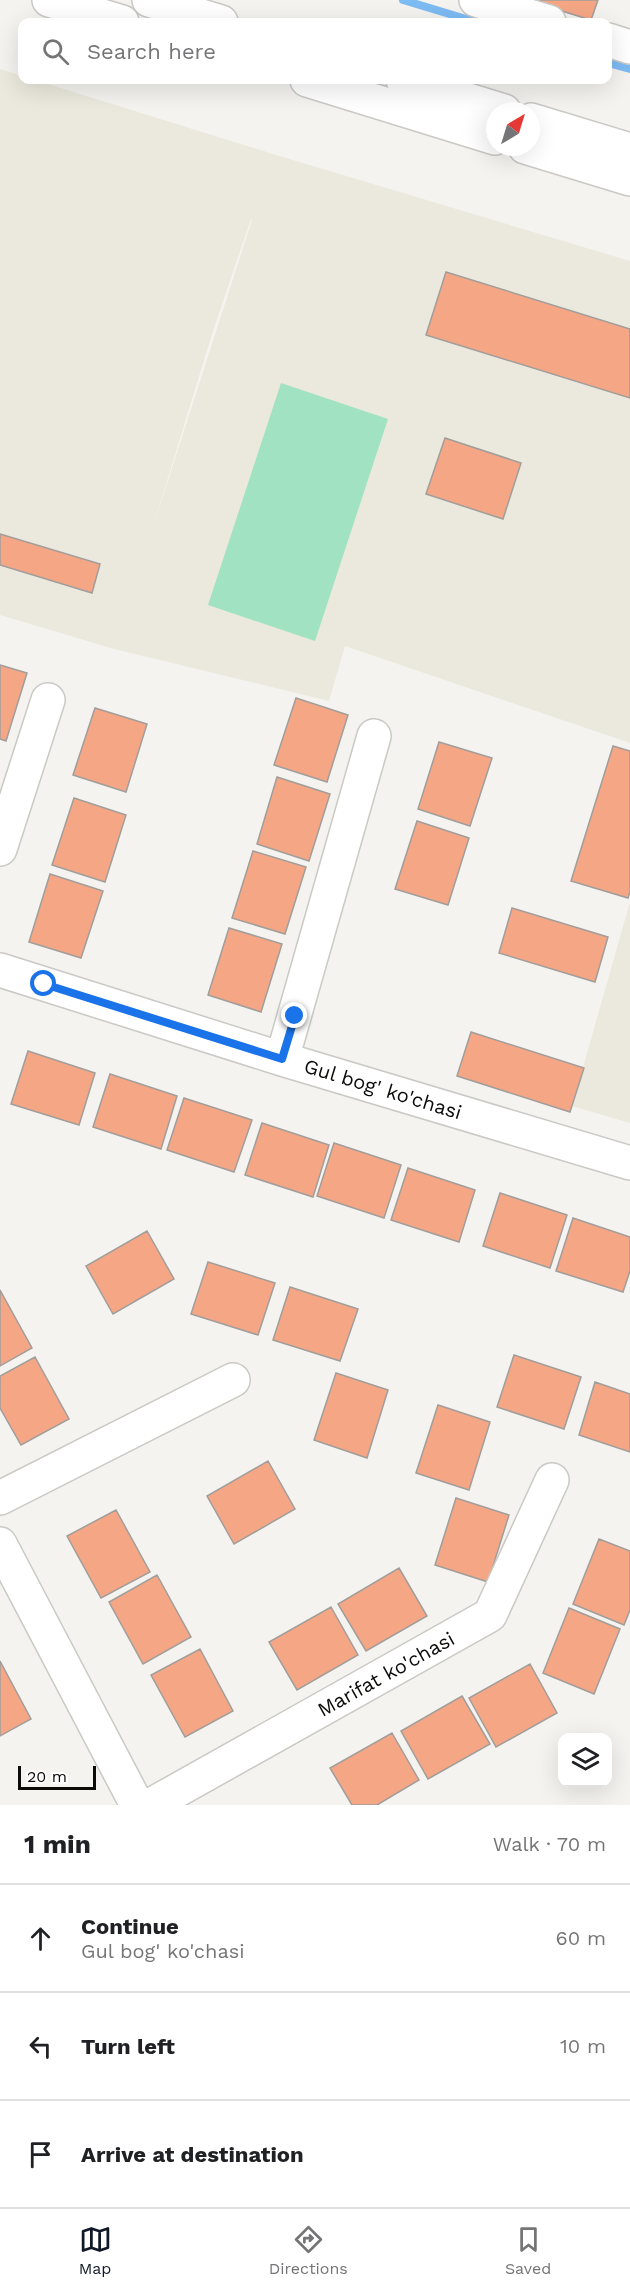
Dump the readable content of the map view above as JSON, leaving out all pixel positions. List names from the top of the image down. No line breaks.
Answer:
{"streets":{"street":["Gul bog' ko'chasi","Marifat ko'chasi"]},"scale_bar":"20 m","north":"top right","page":{"search":"Search here","scale":"20 m","heading":["1 min","Walk · 70 m"],"list":[["Continue","Gul bog' ko'chasi","60 m"],["Turn left","10 m"],"Arrive at destination"],"nav":["Map","Directions","Saved"]}}
